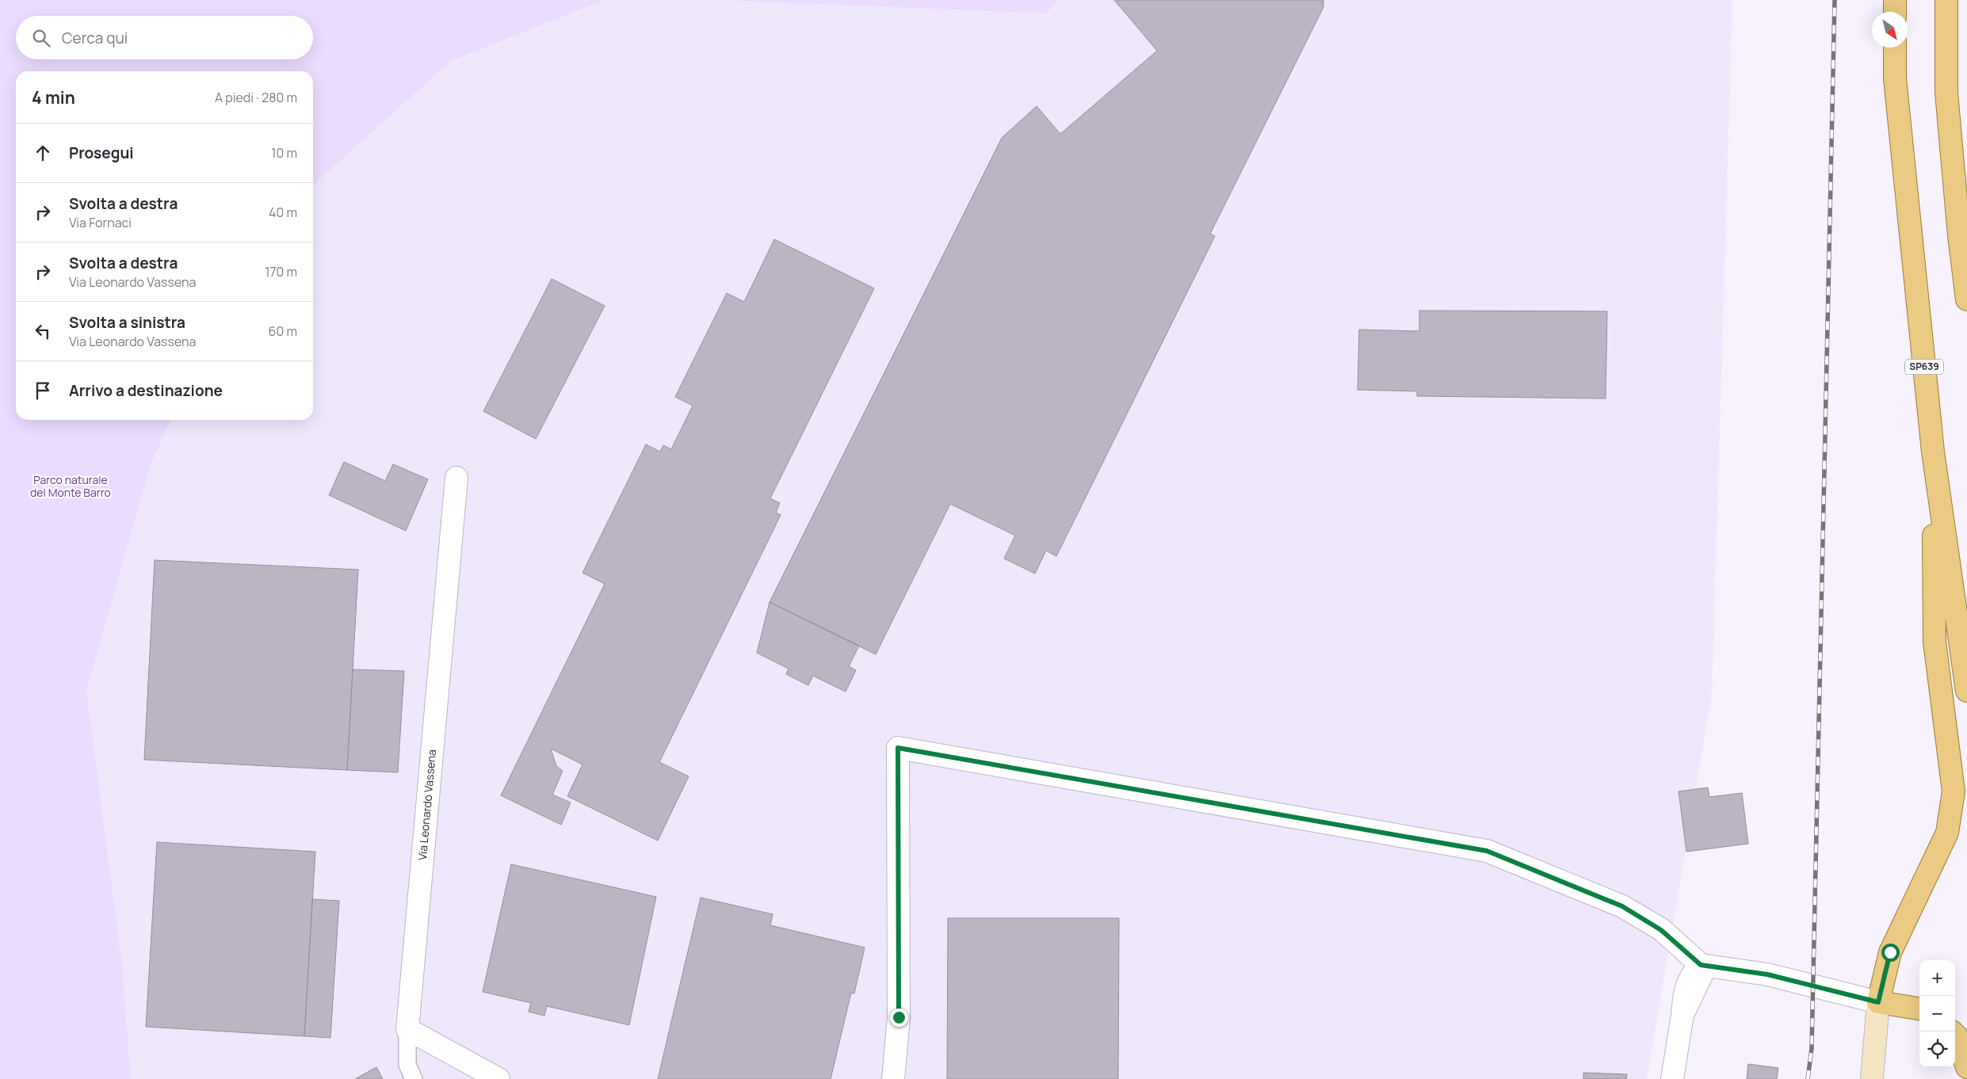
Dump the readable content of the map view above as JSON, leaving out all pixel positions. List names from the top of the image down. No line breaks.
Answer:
{"streets":{"main road":["SP639"],"street":["Via Leonardo Vassena"]},"parks":["Parco naturale del Monte Barro"],"north":"bottom right","page":{"search":"Cerca qui","heading":["4 min","A piedi · 280 m"],"list":[["Prosegui","10 m"],["Svolta a destra","Via Fornaci","40 m"],["Svolta a destra","Via Leonardo Vassena","170 m"],["Svolta a sinistra","Via Leonardo Vassena","60 m"],"Arrivo a destinazione"],"map_buttons":["+","−"]}}
